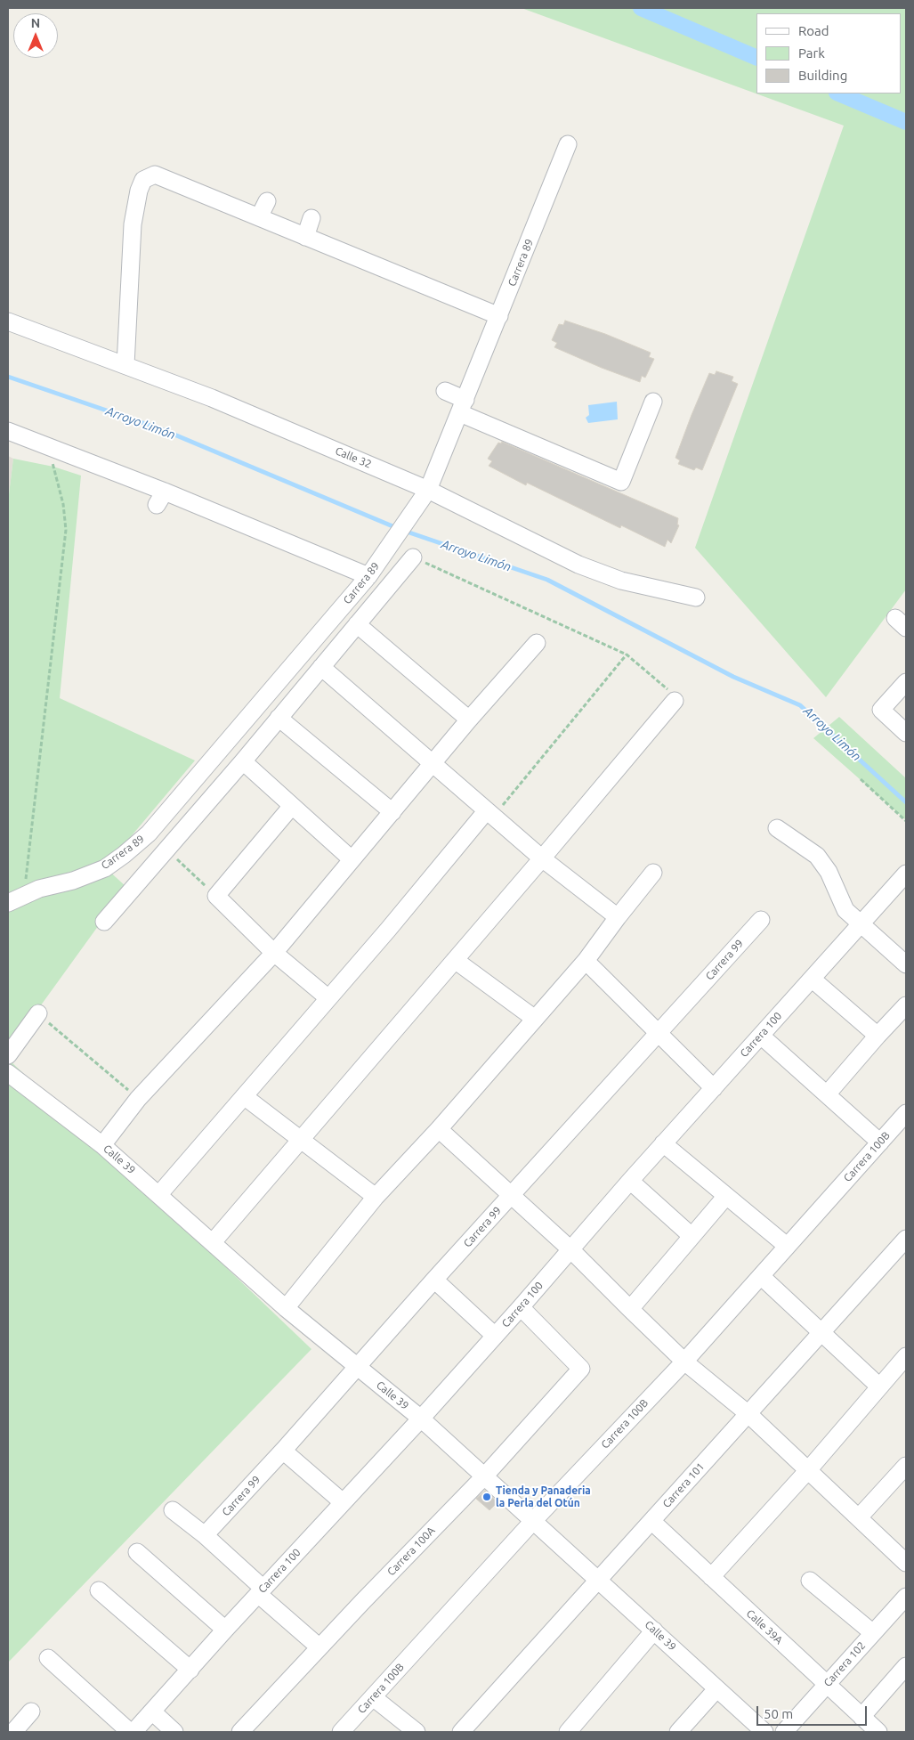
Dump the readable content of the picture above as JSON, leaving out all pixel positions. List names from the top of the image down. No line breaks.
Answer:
{"streets":{"street":["Carrera 89","Calle 32","Carrera 99","Carrera 100","Carrera 100B","Calle 39","Carrera 101","Carrera 100A","Calle 39A","Carrera 102"]},"crossings":[["Carrera 89","Calle 32"],["Carrera 99","Calle 39"],["Carrera 100","Calle 39"],["Carrera 100","Carrera 100A"],["Carrera 100B","Calle 39"],["Calle 39","Carrera 101"],["Calle 39","Carrera 100A"],["Carrera 101","Calle 39A"],["Calle 39A","Carrera 102"]],"water":["Arroyo Limón"],"places":["Tienda y Panaderia la Perla del Otún"],"legend":["Road","Park","Building"],"scale_bar":"50 m","north":"top"}
